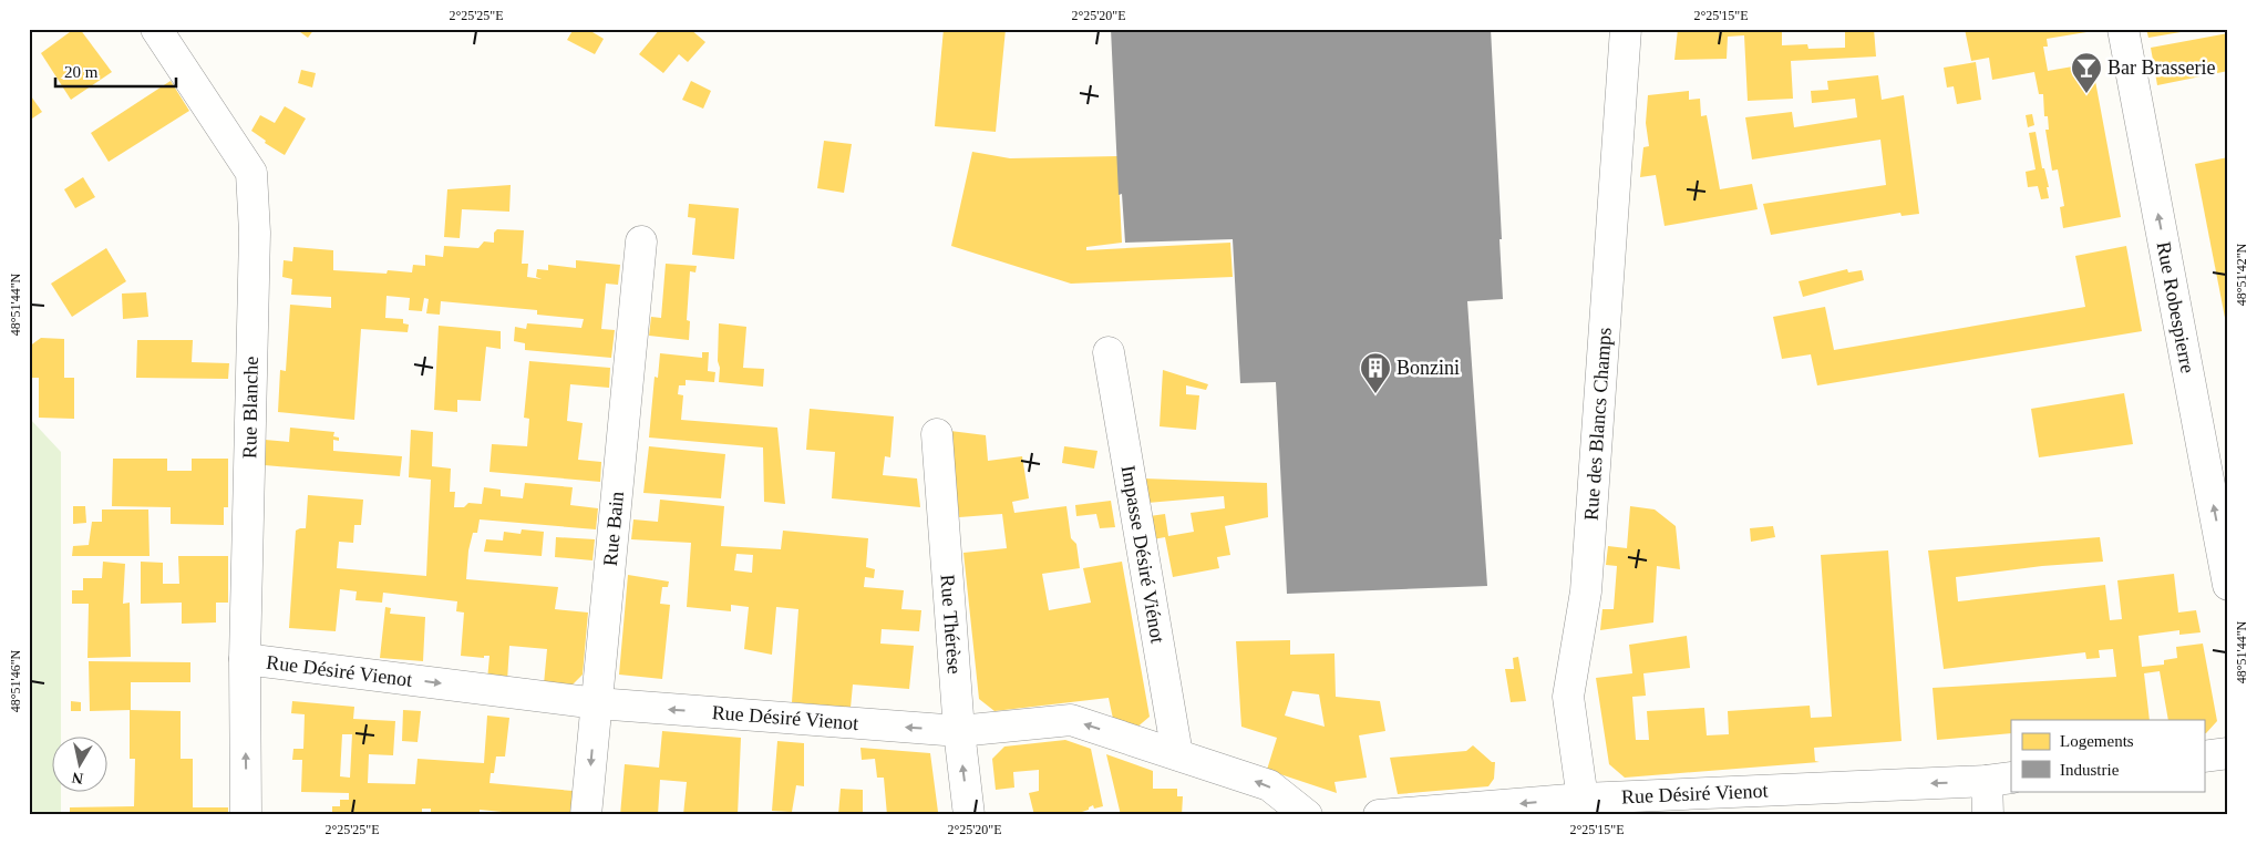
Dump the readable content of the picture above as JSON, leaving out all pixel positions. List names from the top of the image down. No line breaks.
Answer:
{"streets":{"street":["Rue Robespierre","Rue Blanche","Rue des Blancs Champs","Rue Bain","Impasse Désiré Viénot","Rue Thérèse","Rue Désiré Vienot"]},"crossings":[["Rue Blanche","Rue Désiré Vienot"],["Rue des Blancs Champs","Rue Désiré Vienot"],["Rue Bain","Rue Désiré Vienot"],["Impasse Désiré Viénot","Rue Désiré Vienot"],["Rue Thérèse","Rue Désiré Vienot"]],"one_way":["Rue Robespierre"],"places":{"bar":["Bar Brasserie"],"building":["Bonzini"]},"legend":["Logements","Industrie"],"scale_bar":"20 m","north":"bottom","coordinates":["2°25'25\"E","2°25'20\"E","2°25'15\"E","48°51'42\"N","48°51'44\"N","48°51'46\"N"]}
